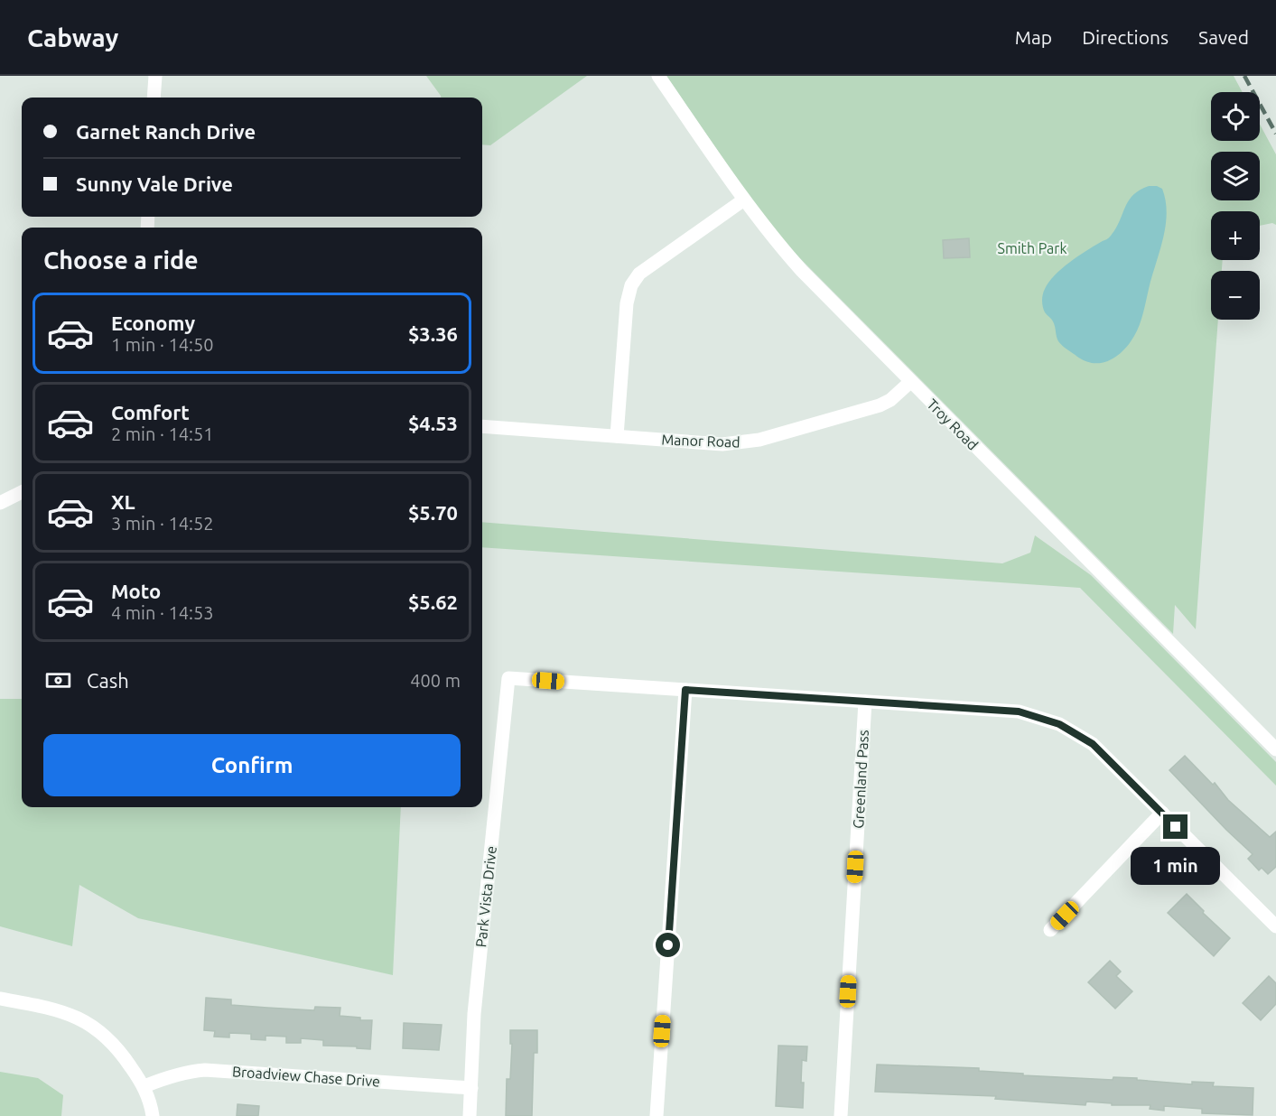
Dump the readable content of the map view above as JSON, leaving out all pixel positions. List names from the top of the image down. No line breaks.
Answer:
{"streets":{"street":["Troy Road","Manor Road","Greenland Pass","Park Vista Drive","Broadview Chase Drive"]},"crossings":[["Troy Road","Manor Road"],["Park Vista Drive","Broadview Chase Drive"]],"parks":["Smith Park"],"page":{"header":"Cabway","nav":["Map","Directions","Saved"],"map_buttons":["+","−"],"banner":["Garnet Ranch Drive","Sunny Vale Drive"],"heading":"Choose a ride","list":[{"name":"Economy","note":"1 min · 14:50","value":"$3.36"},{"name":"Comfort","note":"2 min · 14:51","value":"$4.53"},{"name":"XL","note":"3 min · 14:52","value":"$5.70"},{"name":"Moto","note":"4 min · 14:53","value":"$5.62"}],"pay":["Cash","400 m"],"buttons":"Confirm","bubble":"1 min"}}
